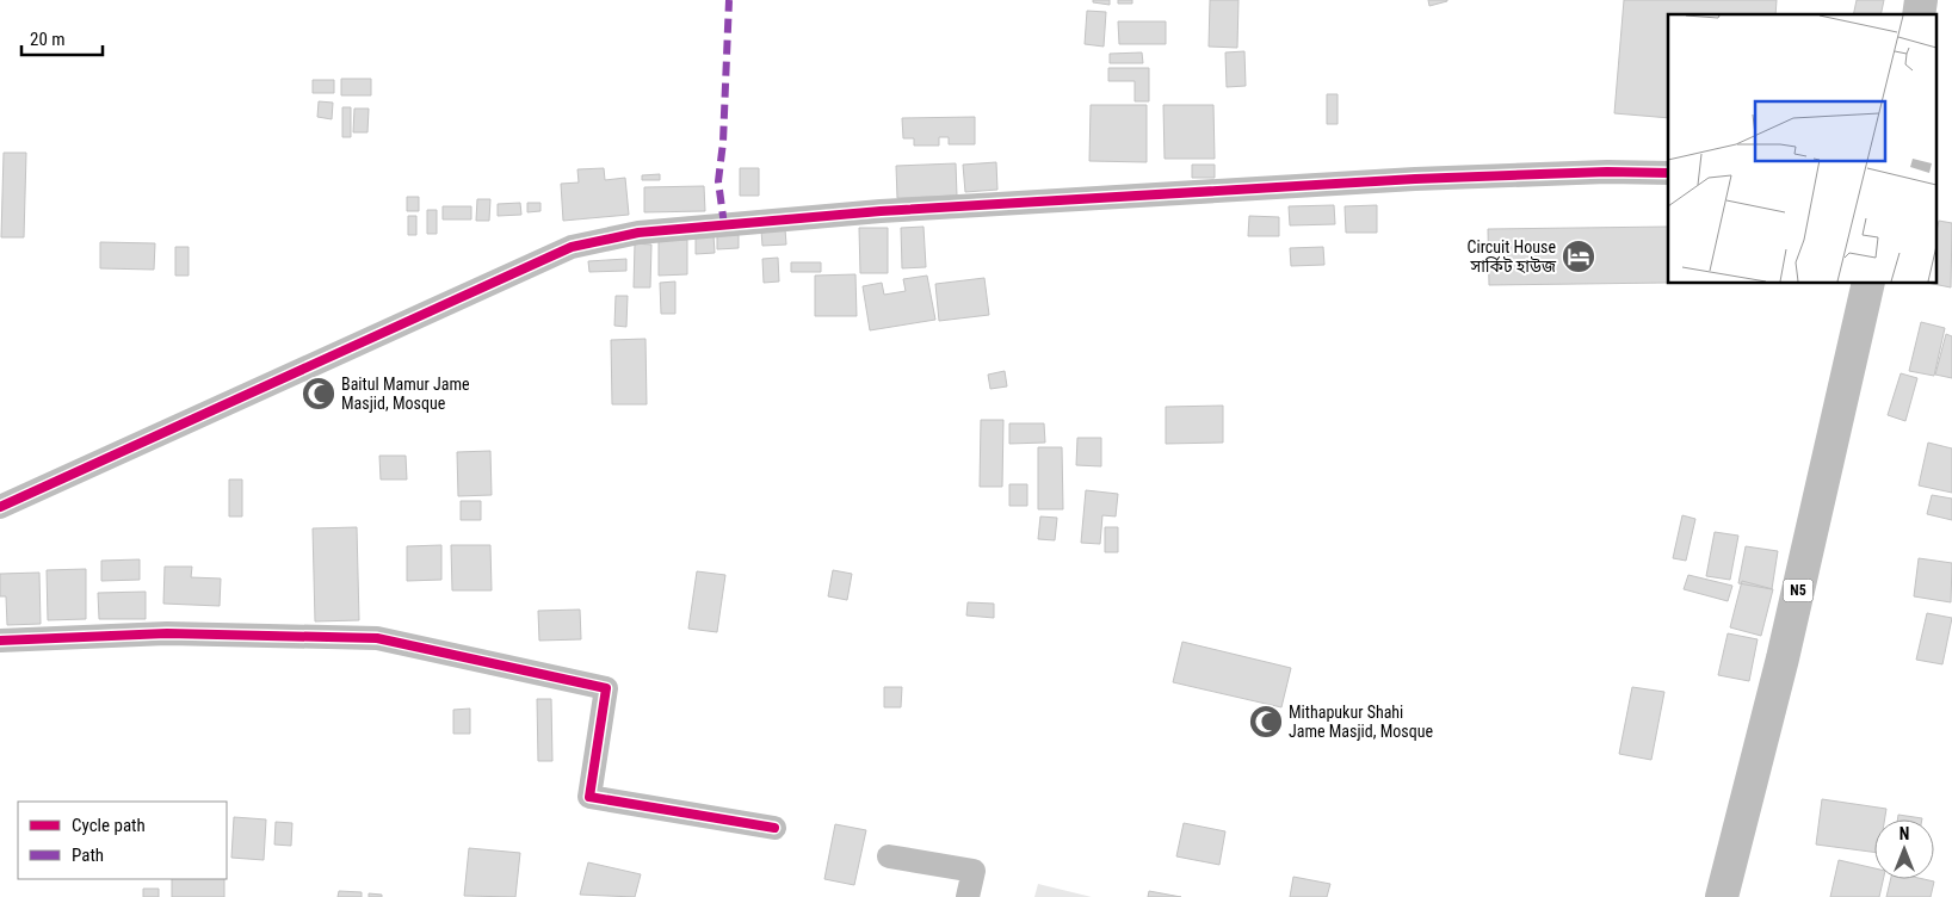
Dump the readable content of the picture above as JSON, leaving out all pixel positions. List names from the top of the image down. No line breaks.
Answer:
{"streets":{"highway":["N5"]},"places":{"hotel":["Circuit House সার্কিট হাউজ"],"mosque":["Baitul Mamur Jame Masjid, Mosque","Mithapukur Shahi Jame Masjid, Mosque"]},"legend":["Cycle path","Path"],"scale_bar":"20 m","north":"top"}
